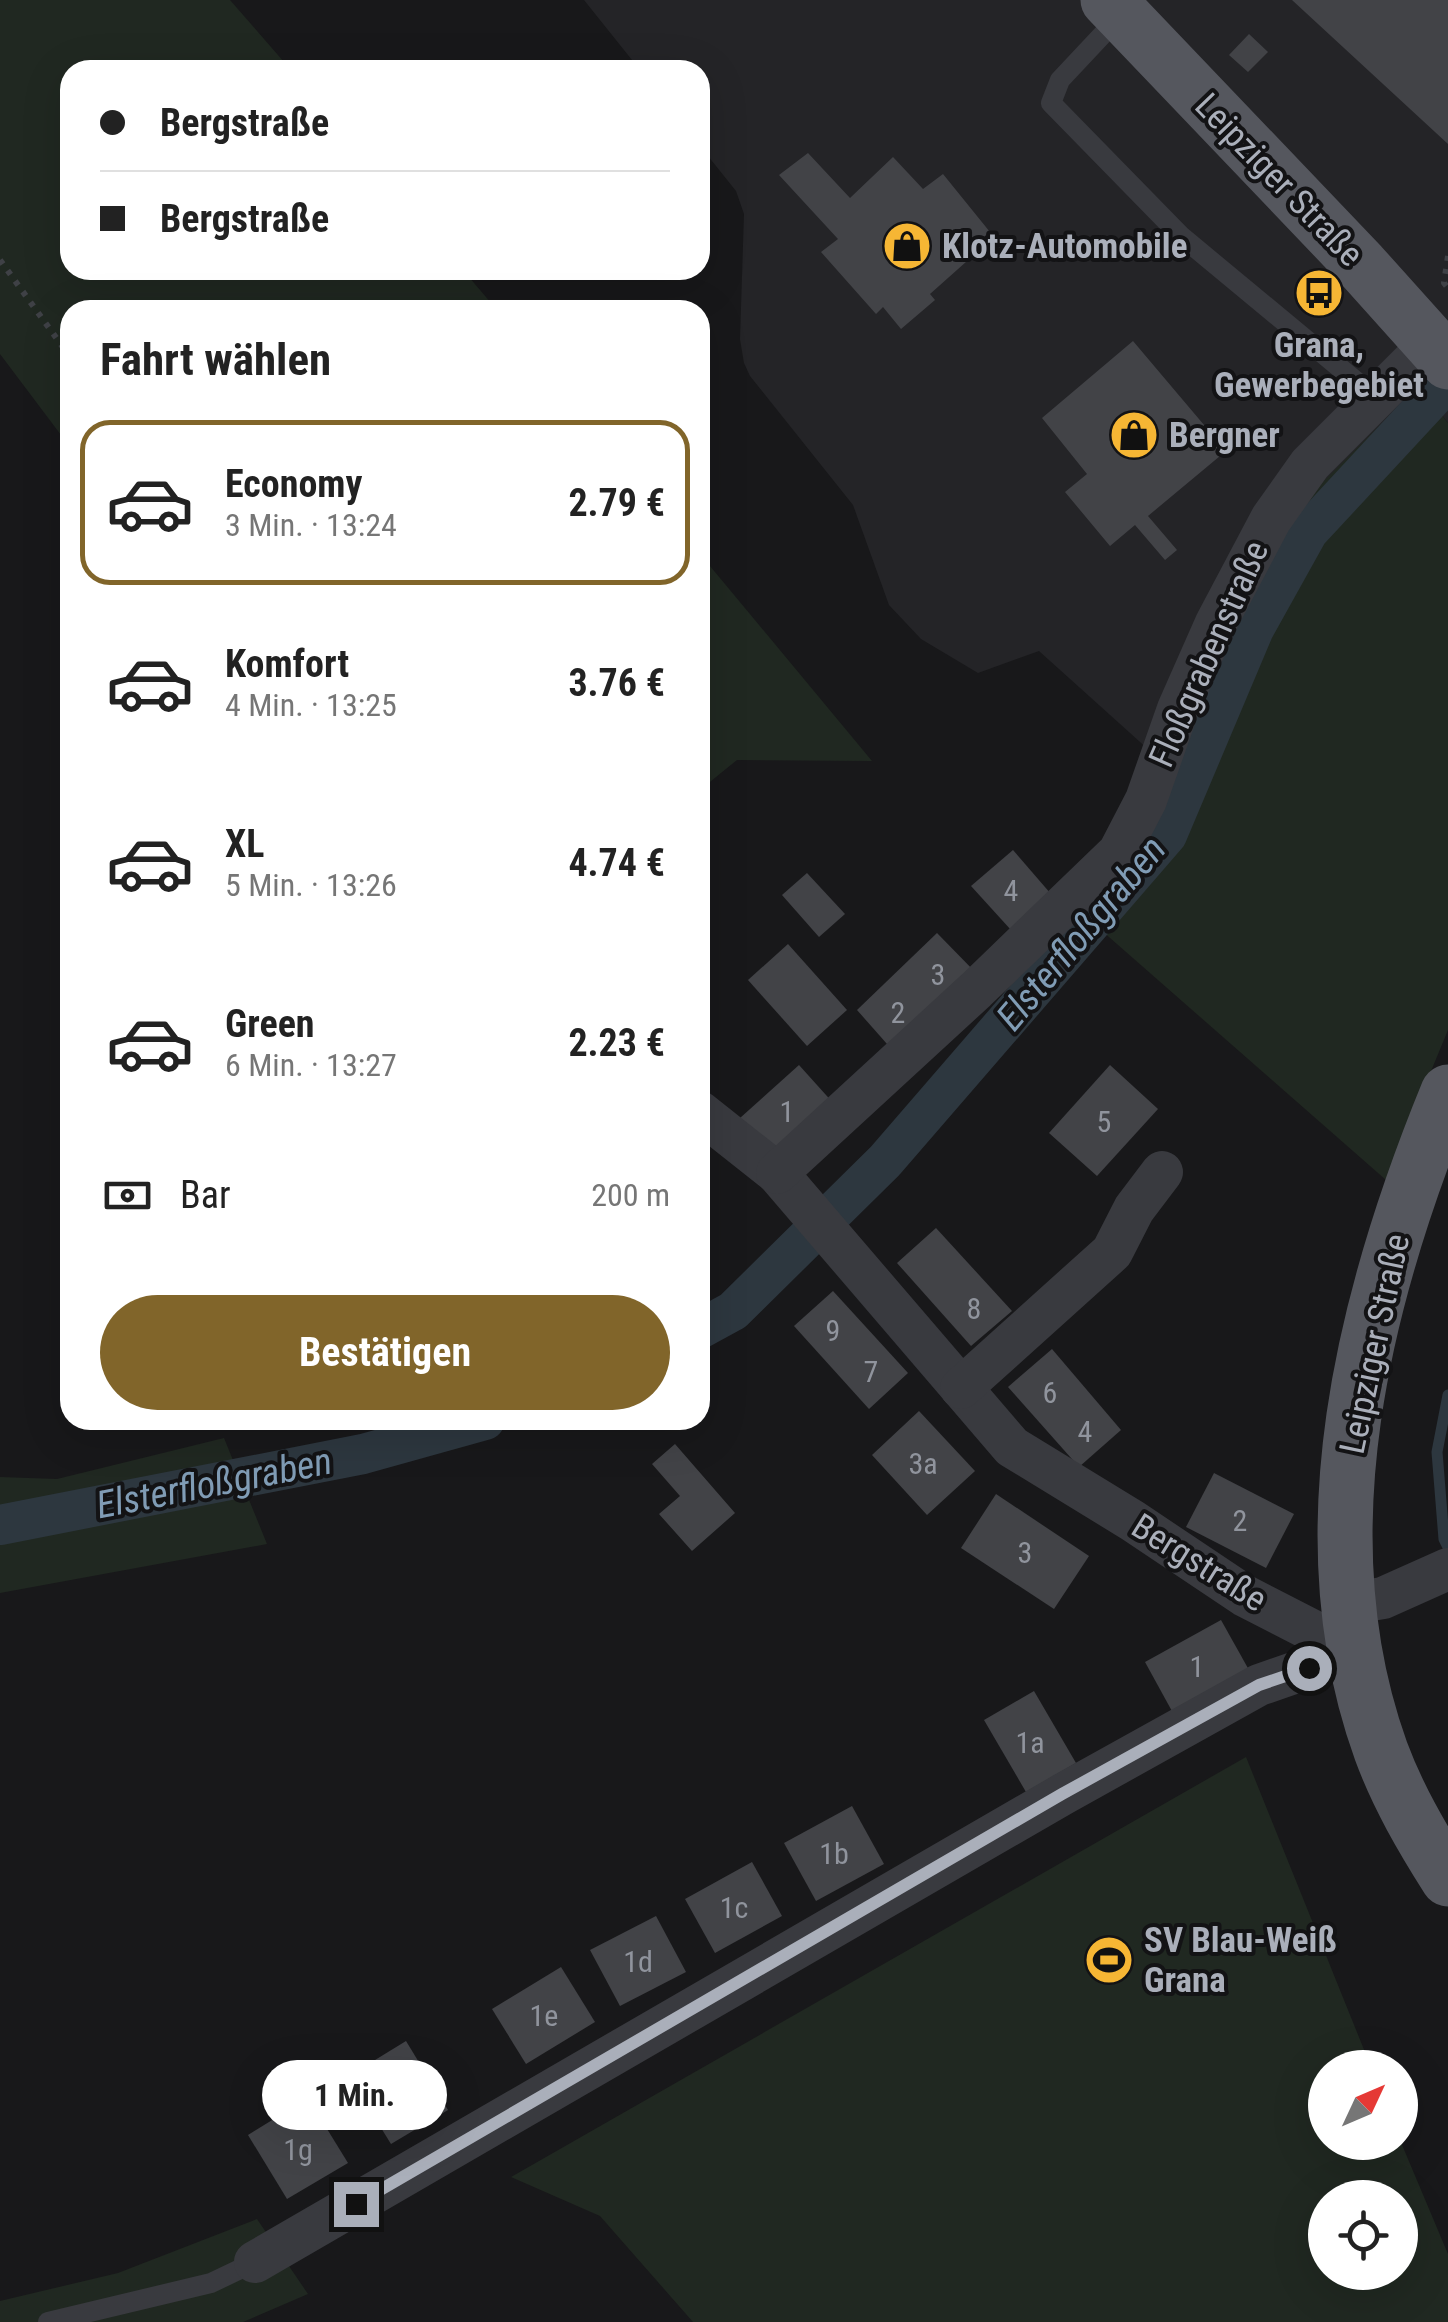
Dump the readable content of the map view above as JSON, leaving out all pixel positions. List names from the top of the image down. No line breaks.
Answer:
{"streets":{"main road":["Leipziger Straße"],"street":["Floßgrabenstraße","Bergstraße"]},"crossings":[["Leipziger Straße","Floßgrabenstraße"],["Leipziger Straße","Bergstraße"],["Floßgrabenstraße","Bergstraße"]],"water":["Elsterfloßgraben"],"places":{"shop":["Klotz-Automobile","Bergner"],"bus stop":["Grana, Gewerbegebiet"],"sports":["SV Blau-Weiß Grana"]},"house_numbers":["4","3","2","1","5","8","9","7","6","4","3a","2","3","1","1a","1b","1c","1d","1e","1g"],"north":"top right","page":{"banner":["Bergstraße","Bergstraße"],"heading":"Fahrt wählen","list":[{"name":"Economy","note":"3 Min. · 13:24","value":"2.79 €"},{"name":"Komfort","note":"4 Min. · 13:25","value":"3.76 €"},{"name":"XL","note":"5 Min. · 13:26","value":"4.74 €"},{"name":"Green","note":"6 Min. · 13:27","value":"2.23 €"}],"pay":["Bar","200 m"],"buttons":"Bestätigen","bubble":"1 Min."}}
